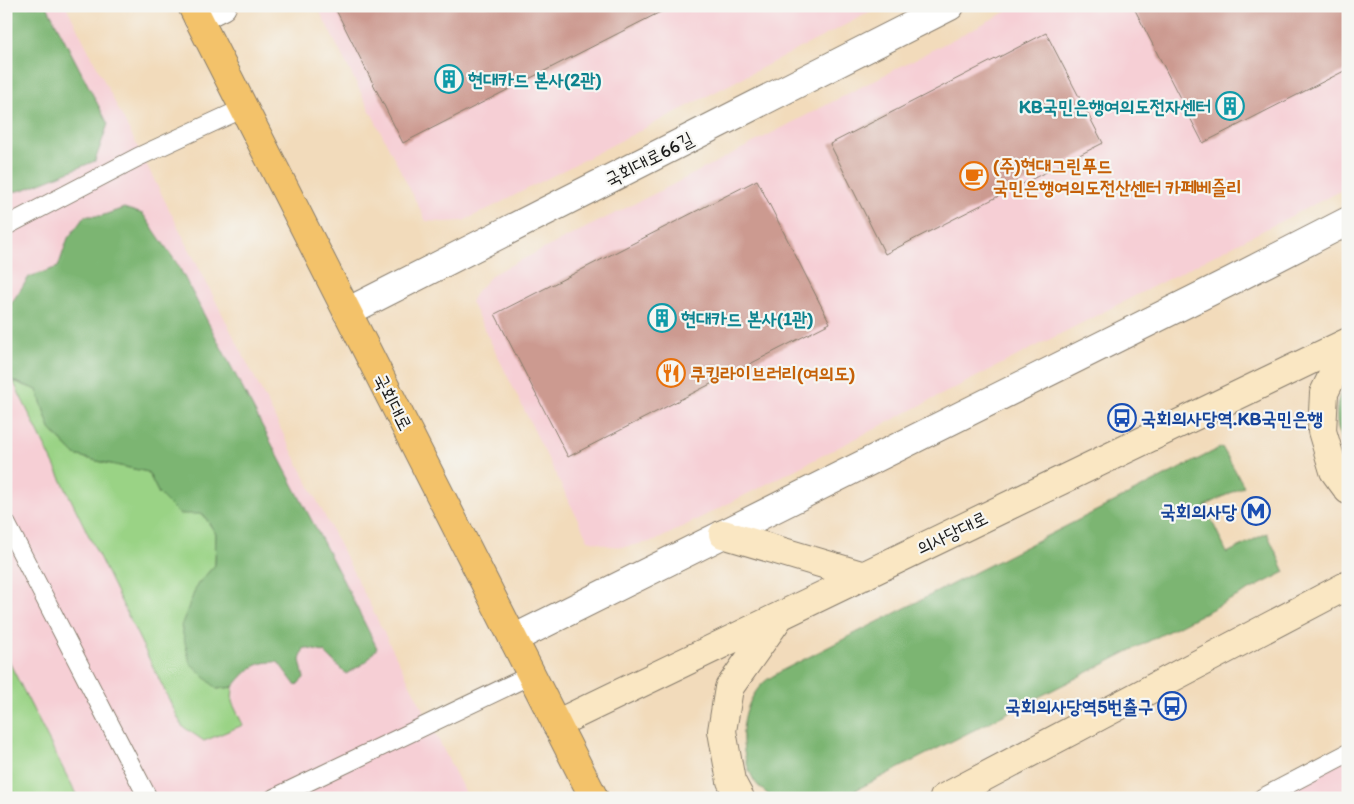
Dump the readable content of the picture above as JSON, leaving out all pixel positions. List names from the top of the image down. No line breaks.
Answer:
{"streets":{"main road":["국회대로","의사당대로"],"street":["국회대로66길"]},"crossings":[["국회대로66길","국회대로"],["국회대로","의사당대로"]],"places":{"building":["현대카드 본사(2관)","KB국민은행여의도전자센터","현대카드 본사(1관)"],"cafe":["(주)현대그린푸드 국민은행여의도전산센터 카페베즐리"],"restaurant":["쿠킹라이브러리(여의도)"],"bus stop":["국회의사당역.KB국민은행","국회의사당역5번출구"],"metro station":["국회의사당"]}}
